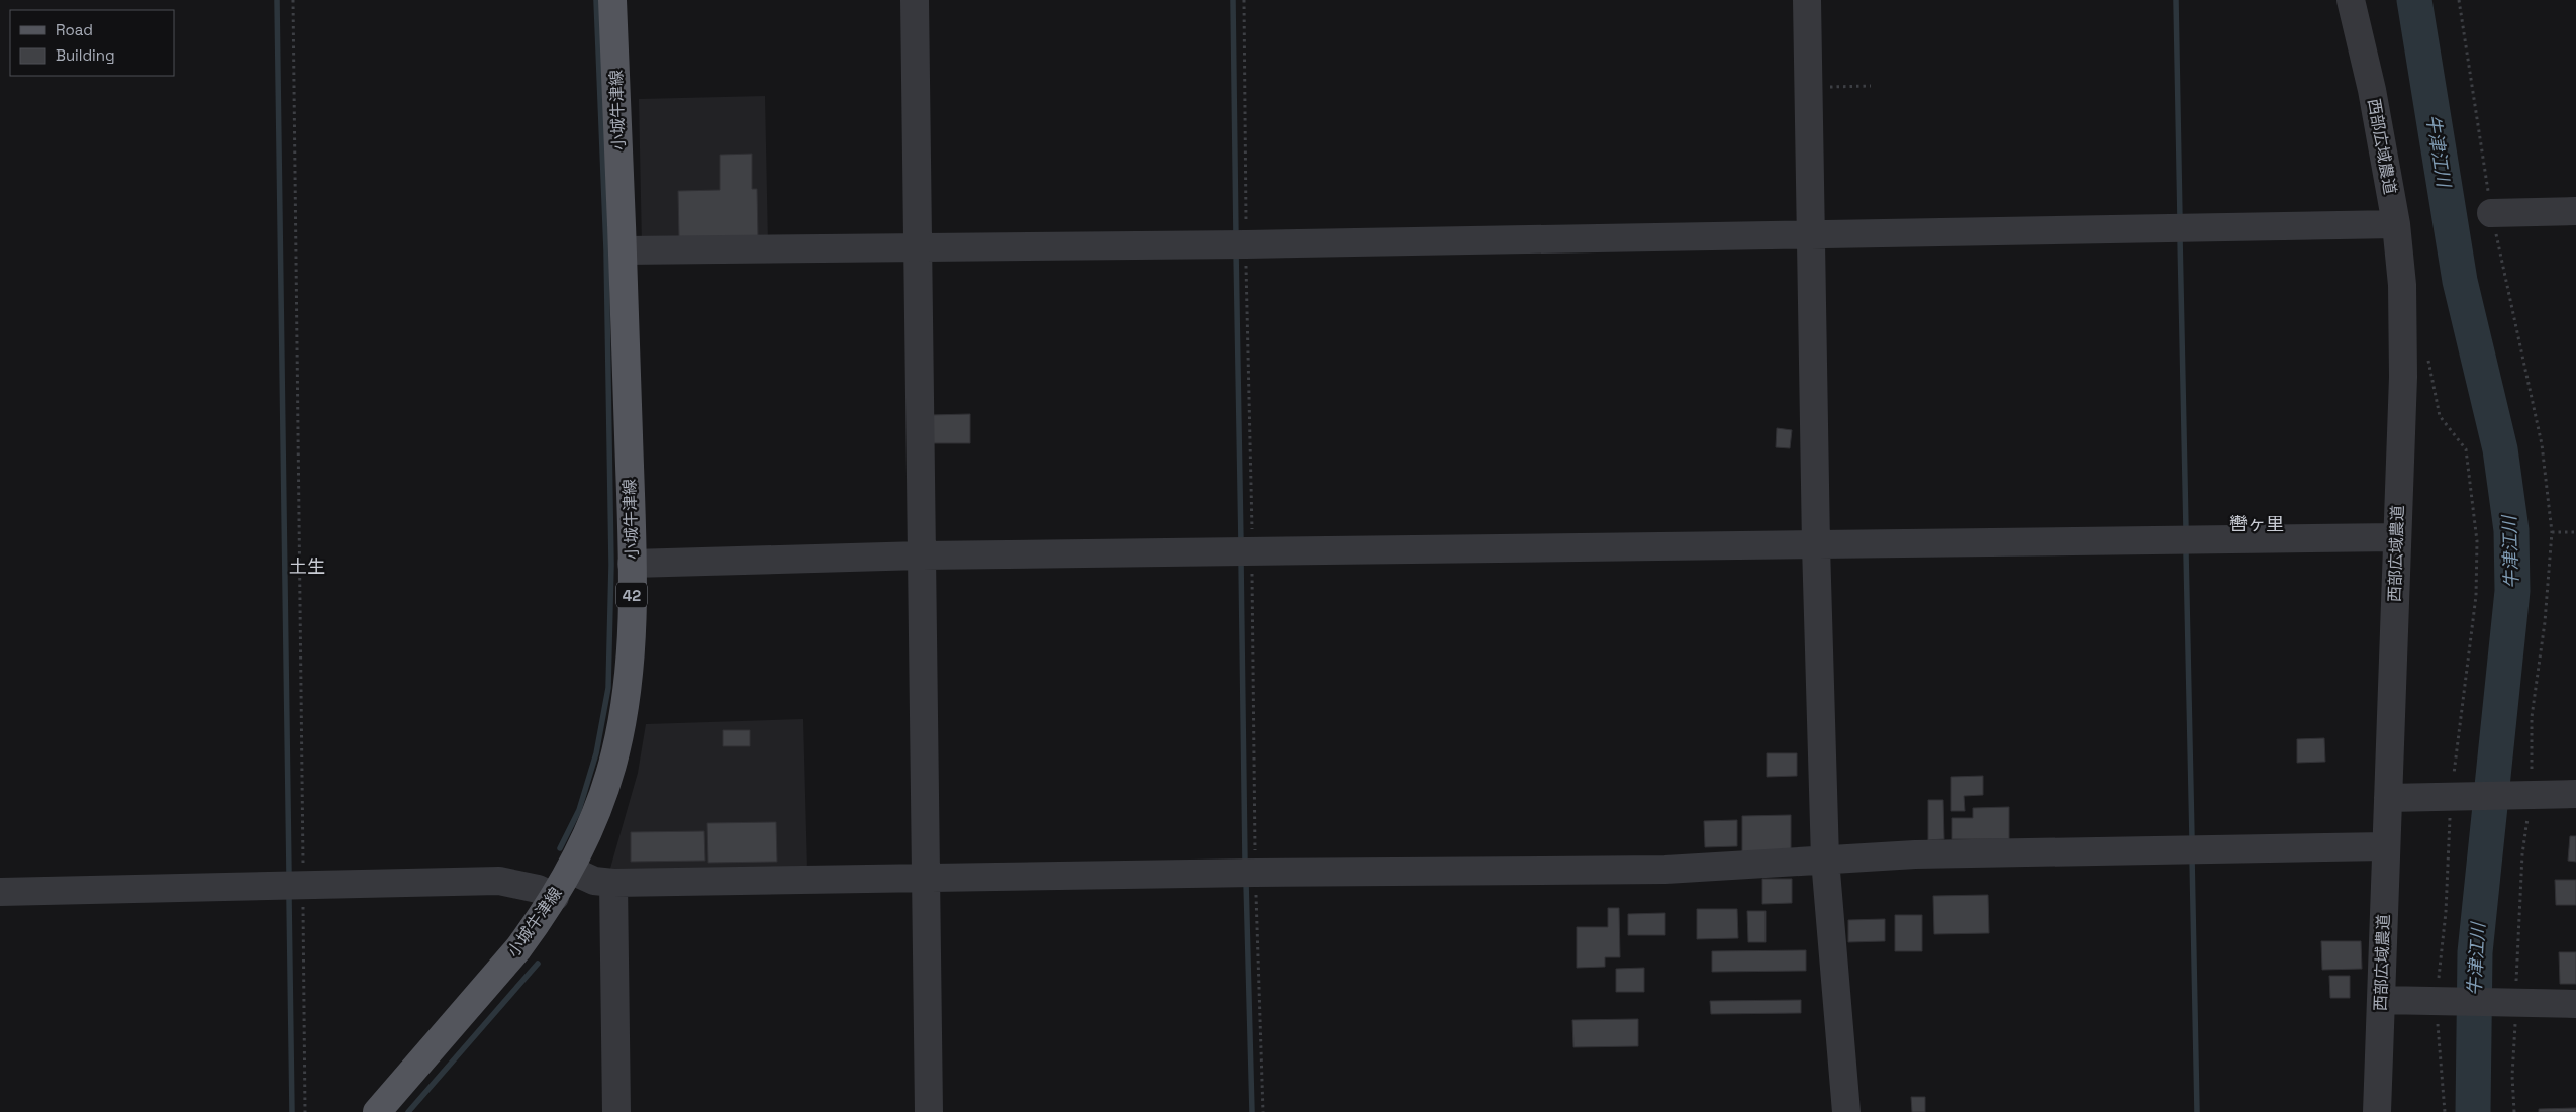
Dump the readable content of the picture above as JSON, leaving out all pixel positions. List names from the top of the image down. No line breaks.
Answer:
{"streets":{"main road":["小城牛津線","42"],"street":["西部広域農道"]},"districts":["轡ヶ里","土生"],"water":["牛津江川"],"legend":["Road","Building"]}
